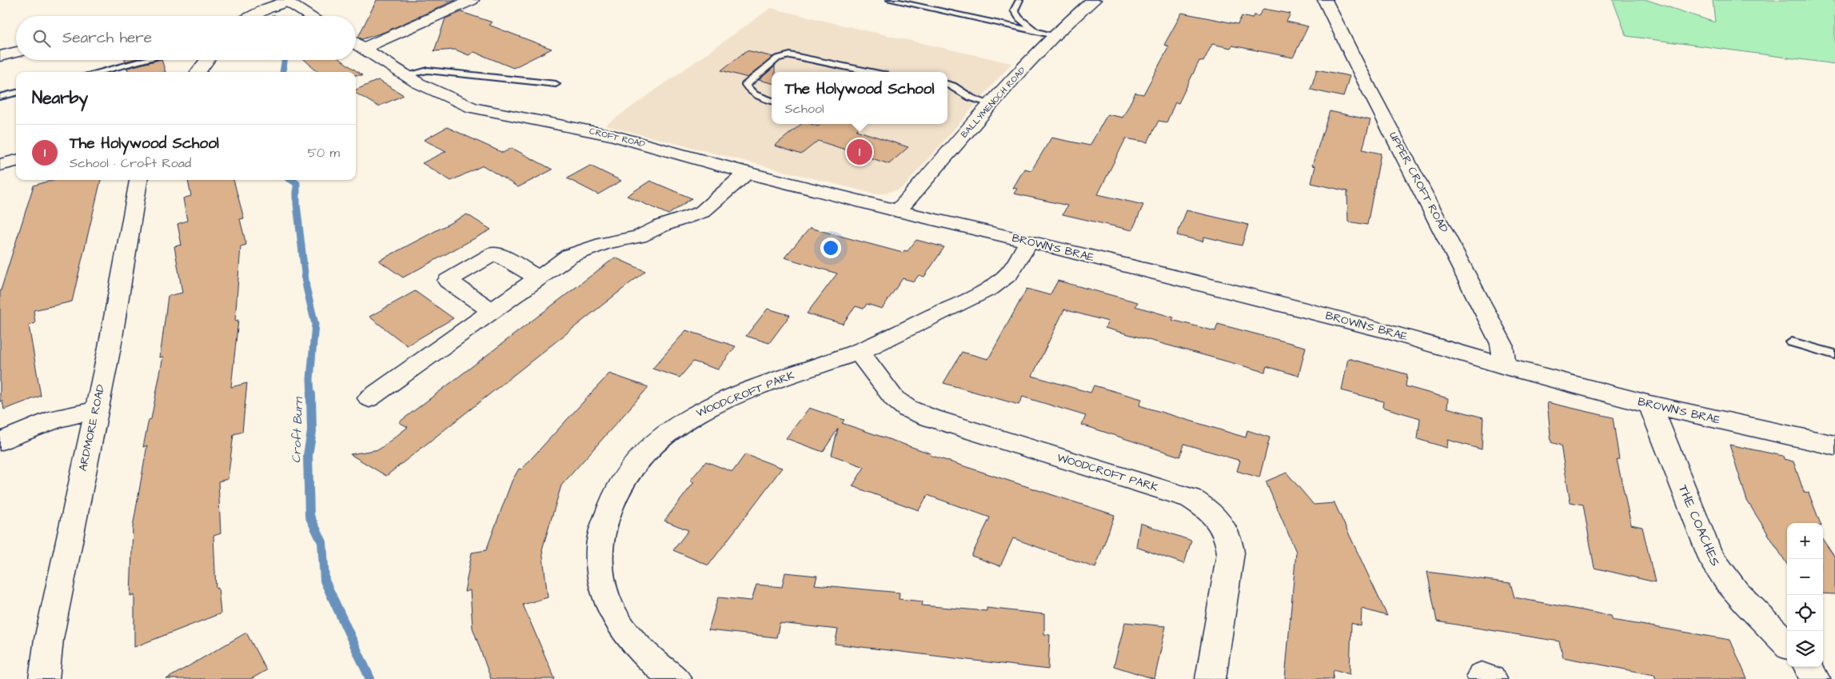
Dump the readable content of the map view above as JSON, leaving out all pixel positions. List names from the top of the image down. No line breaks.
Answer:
{"streets":{"street":["BALLYMENOCH ROAD","CROFT ROAD","UPPER CROFT ROAD","BROWN'S BRAE","WOODCROFT PARK","ARDMORE ROAD","THE COACHES"]},"crossings":[["BALLYMENOCH ROAD","CROFT ROAD"],["BALLYMENOCH ROAD","BROWN'S BRAE"],["CROFT ROAD","BROWN'S BRAE"],["UPPER CROFT ROAD","BROWN'S BRAE"],["BROWN'S BRAE","WOODCROFT PARK"],["BROWN'S BRAE","THE COACHES"]],"water":["Croft Burn"],"page":{"search":"Search here","popup":["The Holywood School","School"],"heading":"Nearby","list":[{"mark":"1","name":"The Holywood School","note":"School · Croft Road","value":"50 m"}],"pins":"1","map_buttons":["+","−"]}}
